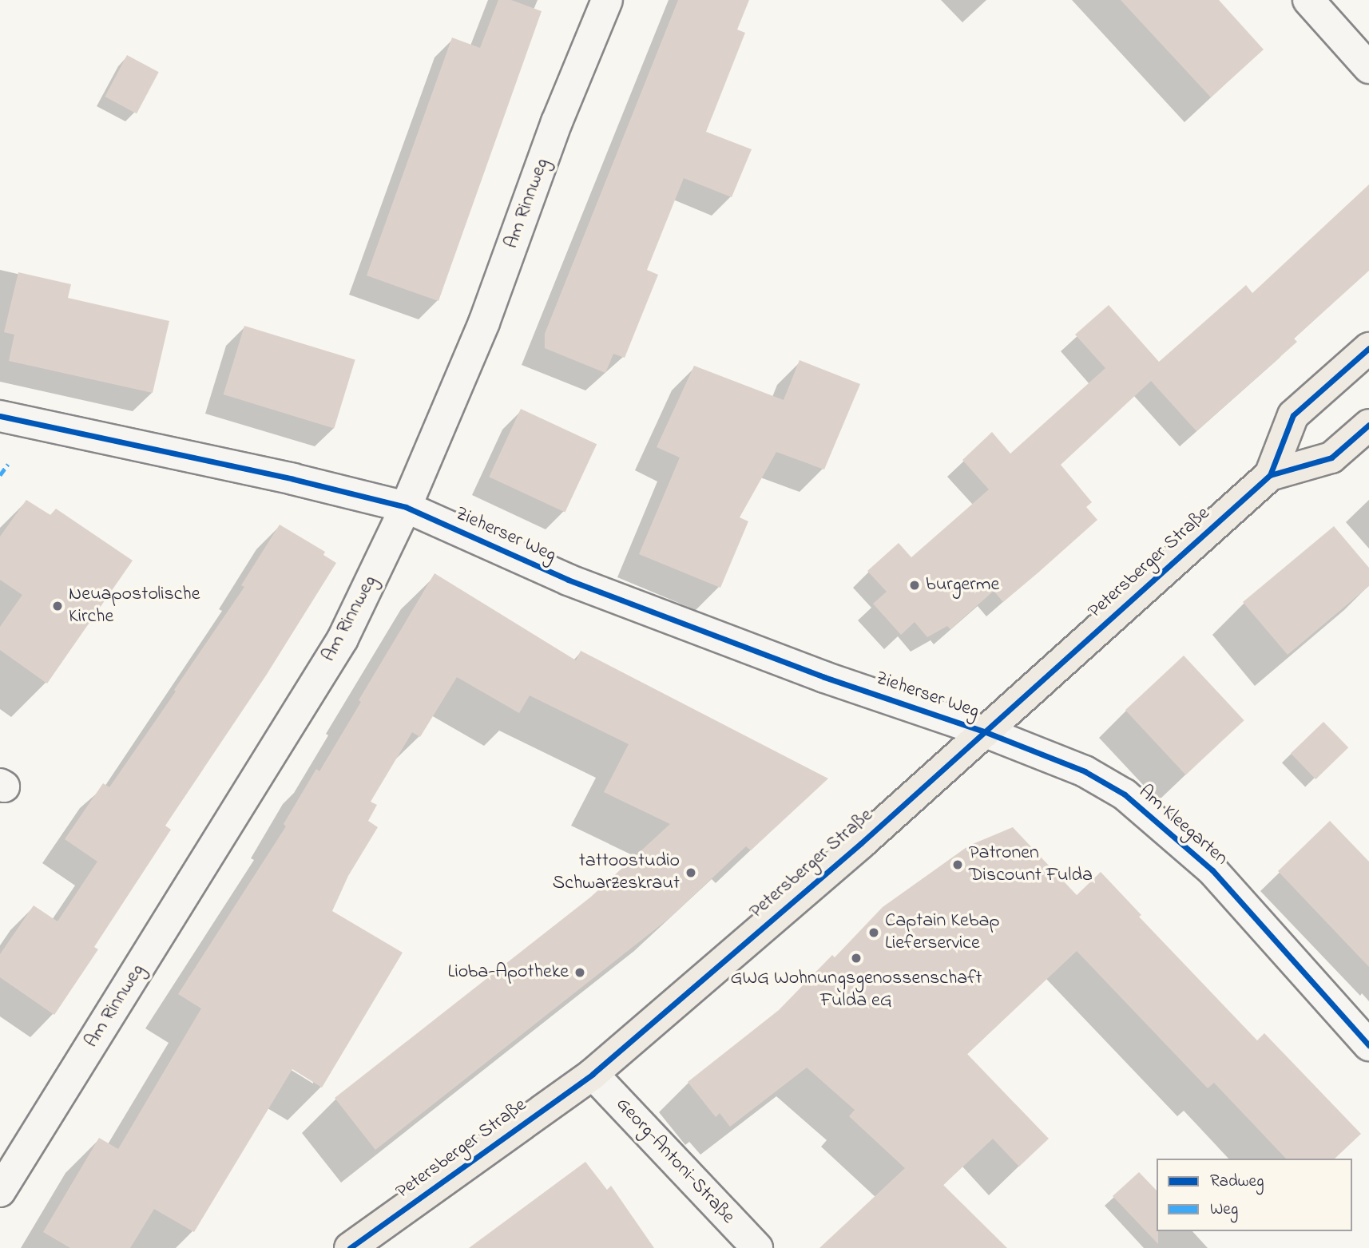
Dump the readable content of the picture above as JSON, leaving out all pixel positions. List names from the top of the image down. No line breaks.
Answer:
{"streets":{"main road":["Petersberger Straße"],"street":["Am Rinnweg","Zieherser Weg","Am Kleegarten","Georg-Antoni-Straße"]},"crossings":[["Am Rinnweg","Zieherser Weg"],["Zieherser Weg","Petersberger Straße"],["Zieherser Weg","Am Kleegarten"],["Petersberger Straße","Am Kleegarten"],["Petersberger Straße","Georg-Antoni-Straße"]],"places":["burgerme","Neuapostolische Kirche","Patronen Discount Fulda","tattoostudio Schwarzeskraut","Captain Kebap Lieferservice","GWG Wohnungsgenossenschaft Fulda eG","Lioba-Apotheke"],"legend":["Radweg","Weg"]}
